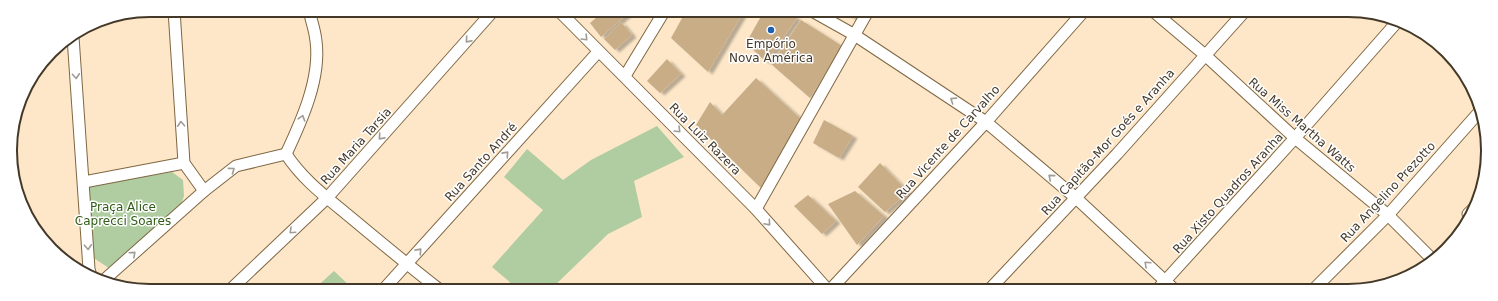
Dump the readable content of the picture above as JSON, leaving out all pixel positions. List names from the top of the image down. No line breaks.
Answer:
{"streets":{"street":["Rua Miss Martha Watts","Rua Luiz Razera","Rua Vicente de Carvalho","Rua Capitão-Mor Goés e Aranha","Rua Maria Tarsia","Rua Santo André","Rua Angelino Prezotto","Rua Xisto Quadros Aranha"]},"crossings":[["Rua Miss Martha Watts","Rua Capitão-Mor Goés e Aranha"],["Rua Miss Martha Watts","Rua Angelino Prezotto"],["Rua Miss Martha Watts","Rua Xisto Quadros Aranha"],["Rua Luiz Razera","Rua Santo André"]],"one_way":["Rua Luiz Razera","Rua Santo André"],"parks":["Praça Alice Caprecci Soares"],"places":["Empório Nova América"]}
